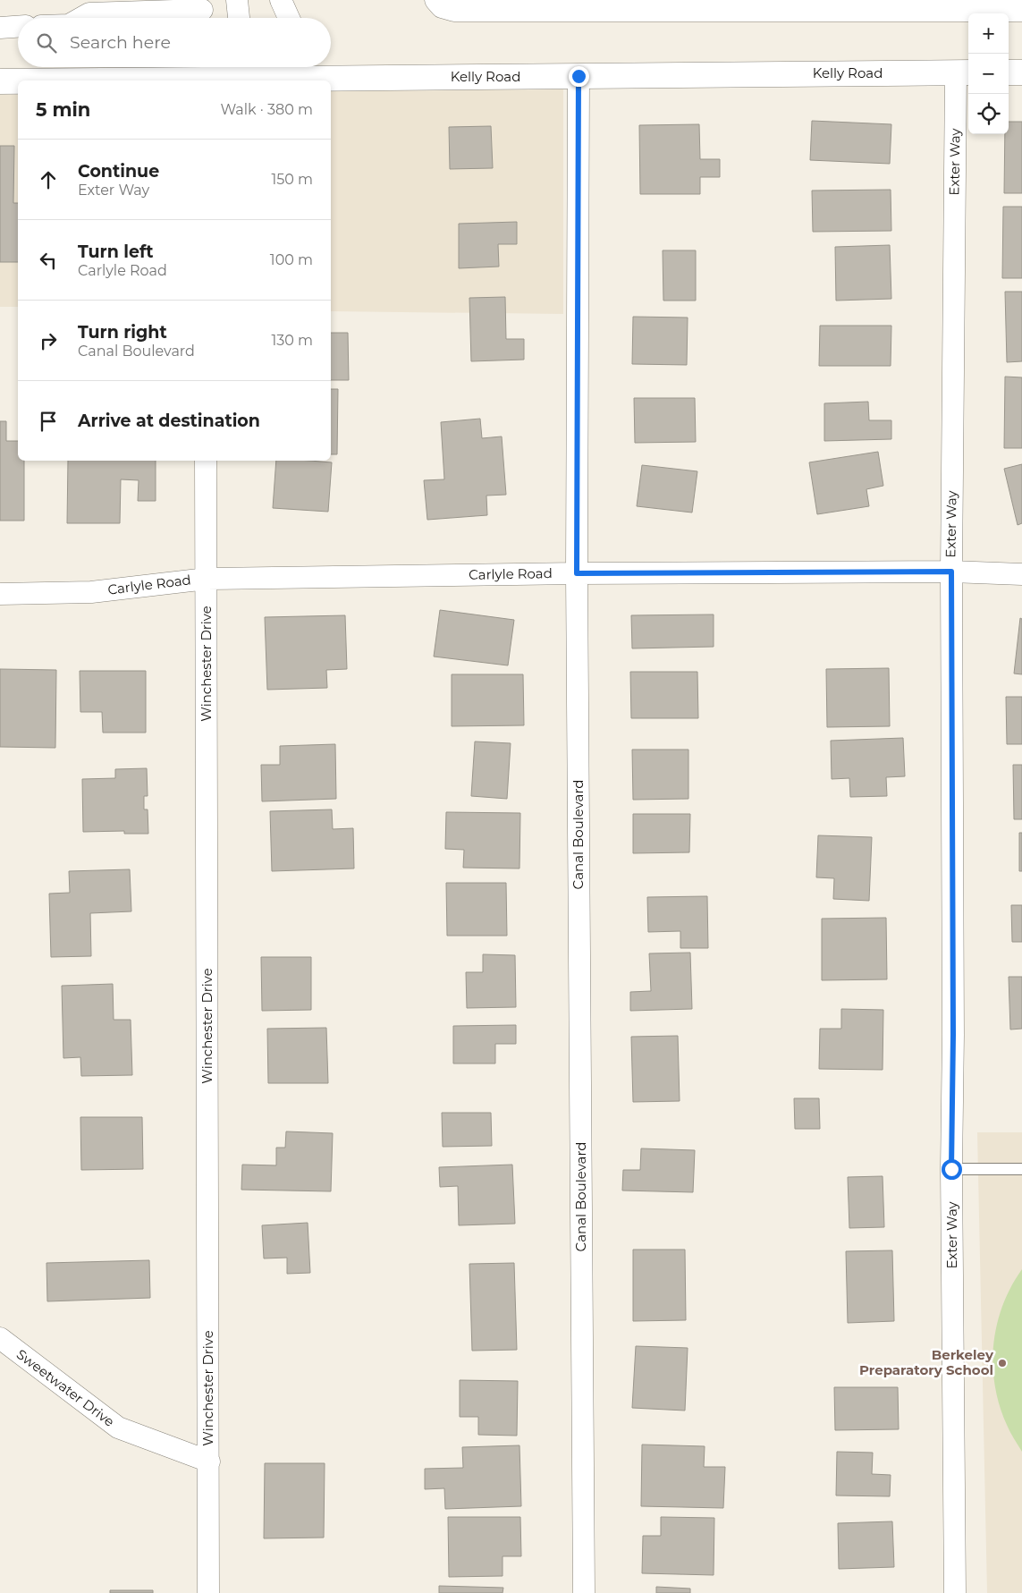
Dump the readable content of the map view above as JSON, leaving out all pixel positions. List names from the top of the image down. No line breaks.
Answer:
{"streets":{"street":["Kelly Road","Exter Way","Carlyle Road","Winchester Drive","Canal Boulevard","Sweetwater Drive"]},"crossings":[["Kelly Road","Exter Way"],["Kelly Road","Canal Boulevard"],["Exter Way","Carlyle Road"],["Carlyle Road","Winchester Drive"],["Carlyle Road","Canal Boulevard"],["Winchester Drive","Sweetwater Drive"]],"places":["Berkeley Preparatory School"],"page":{"map_buttons":["+","−"],"search":"Search here","heading":["5 min","Walk · 380 m"],"list":[["Continue","Exter Way","150 m"],["Turn left","Carlyle Road","100 m"],["Turn right","Canal Boulevard","130 m"],"Arrive at destination"]}}
